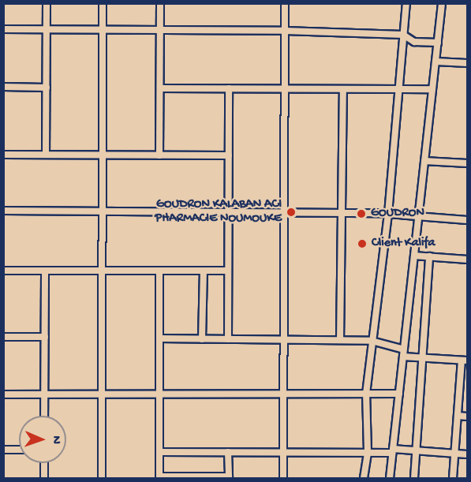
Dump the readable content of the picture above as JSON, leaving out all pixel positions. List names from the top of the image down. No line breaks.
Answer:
{"places":["GOUDRON KALABAN ACI PHARMACIE NOUMOUKE","GOUDRON","Client Kalifa"],"north":"right"}
